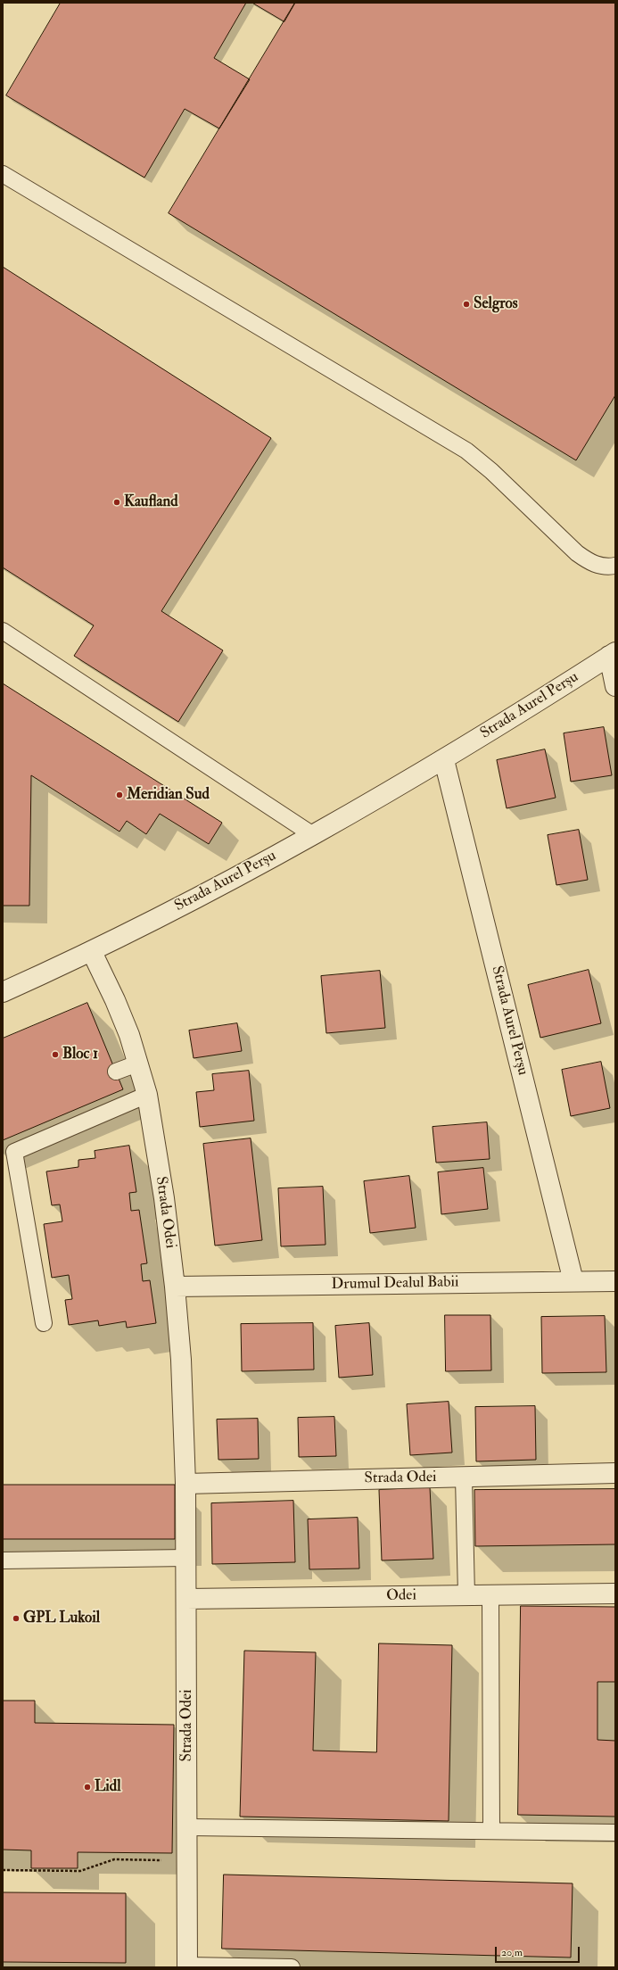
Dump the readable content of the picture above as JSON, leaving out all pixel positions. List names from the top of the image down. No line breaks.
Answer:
{"streets":{"street":["Strada Aurel Perșu","Strada Odei","Drumul Dealul Babii","Odei"]},"crossings":[["Strada Aurel Perșu","Strada Odei"],["Strada Aurel Perșu","Drumul Dealul Babii"],["Strada Odei","Drumul Dealul Babii"],["Strada Odei","Odei"]],"places":["Selgros","Kaufland","Meridian Sud","Bloc 1","GPL Lukoil","Lidl"],"scale_bar":"20 m"}
